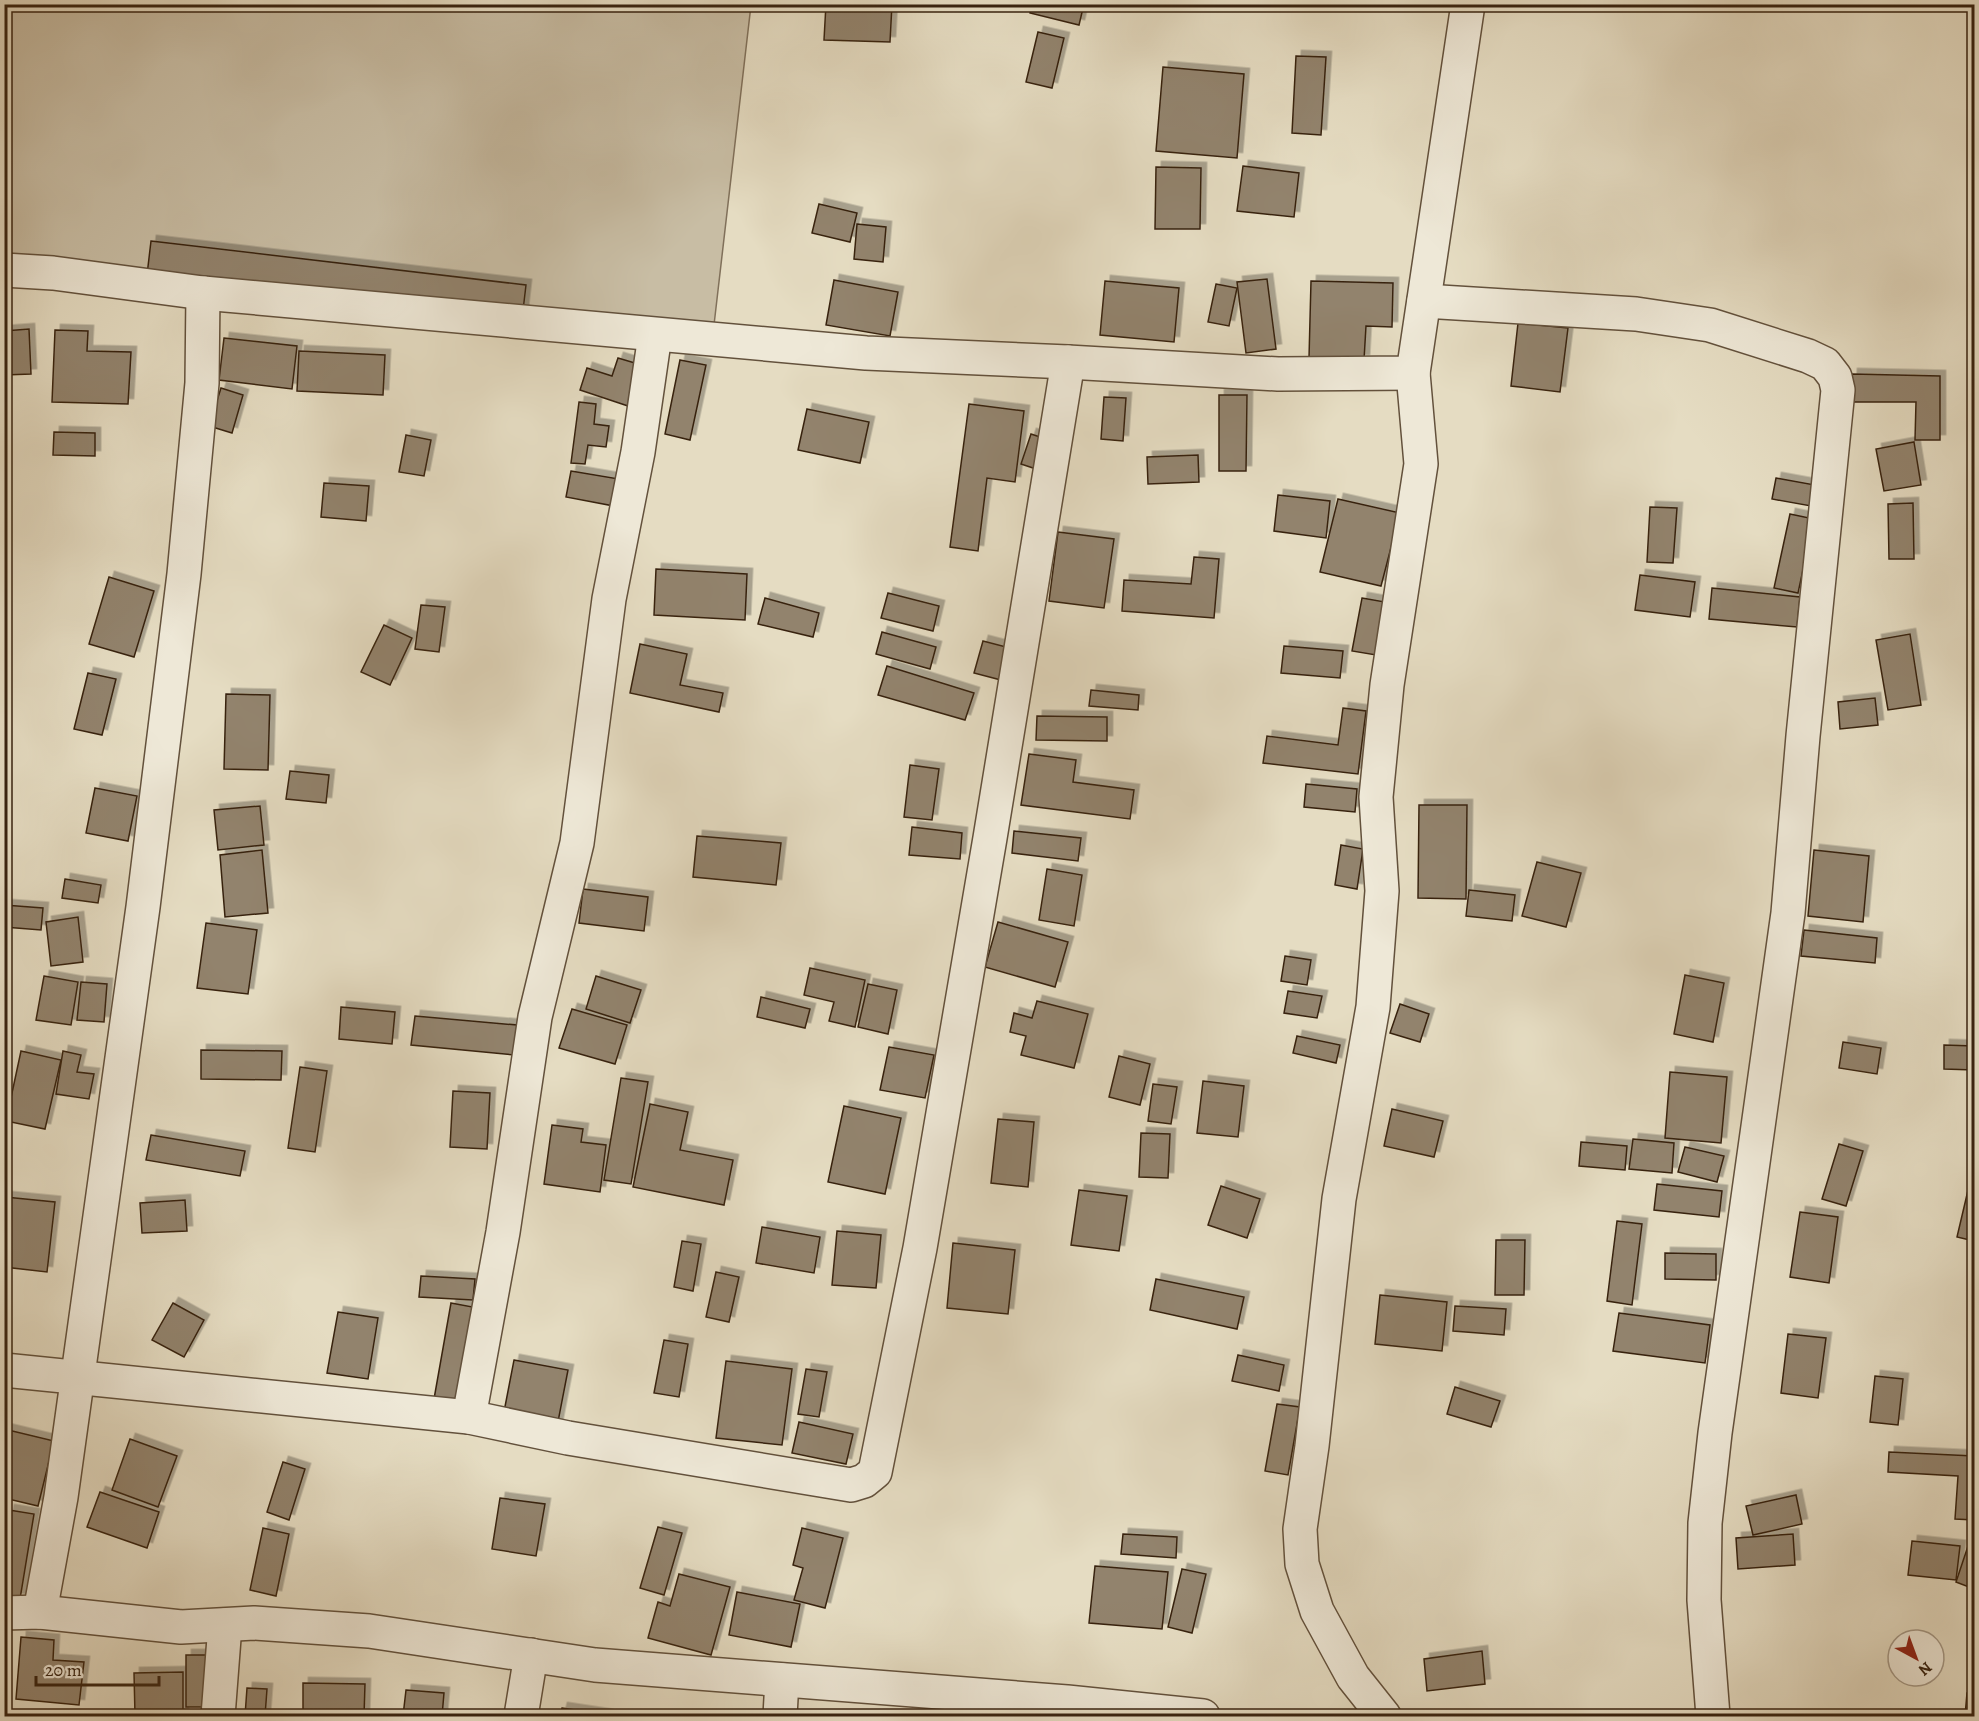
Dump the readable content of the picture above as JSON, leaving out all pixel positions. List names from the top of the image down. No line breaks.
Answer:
{"scale_bar":"20 m","north":"bottom right"}
